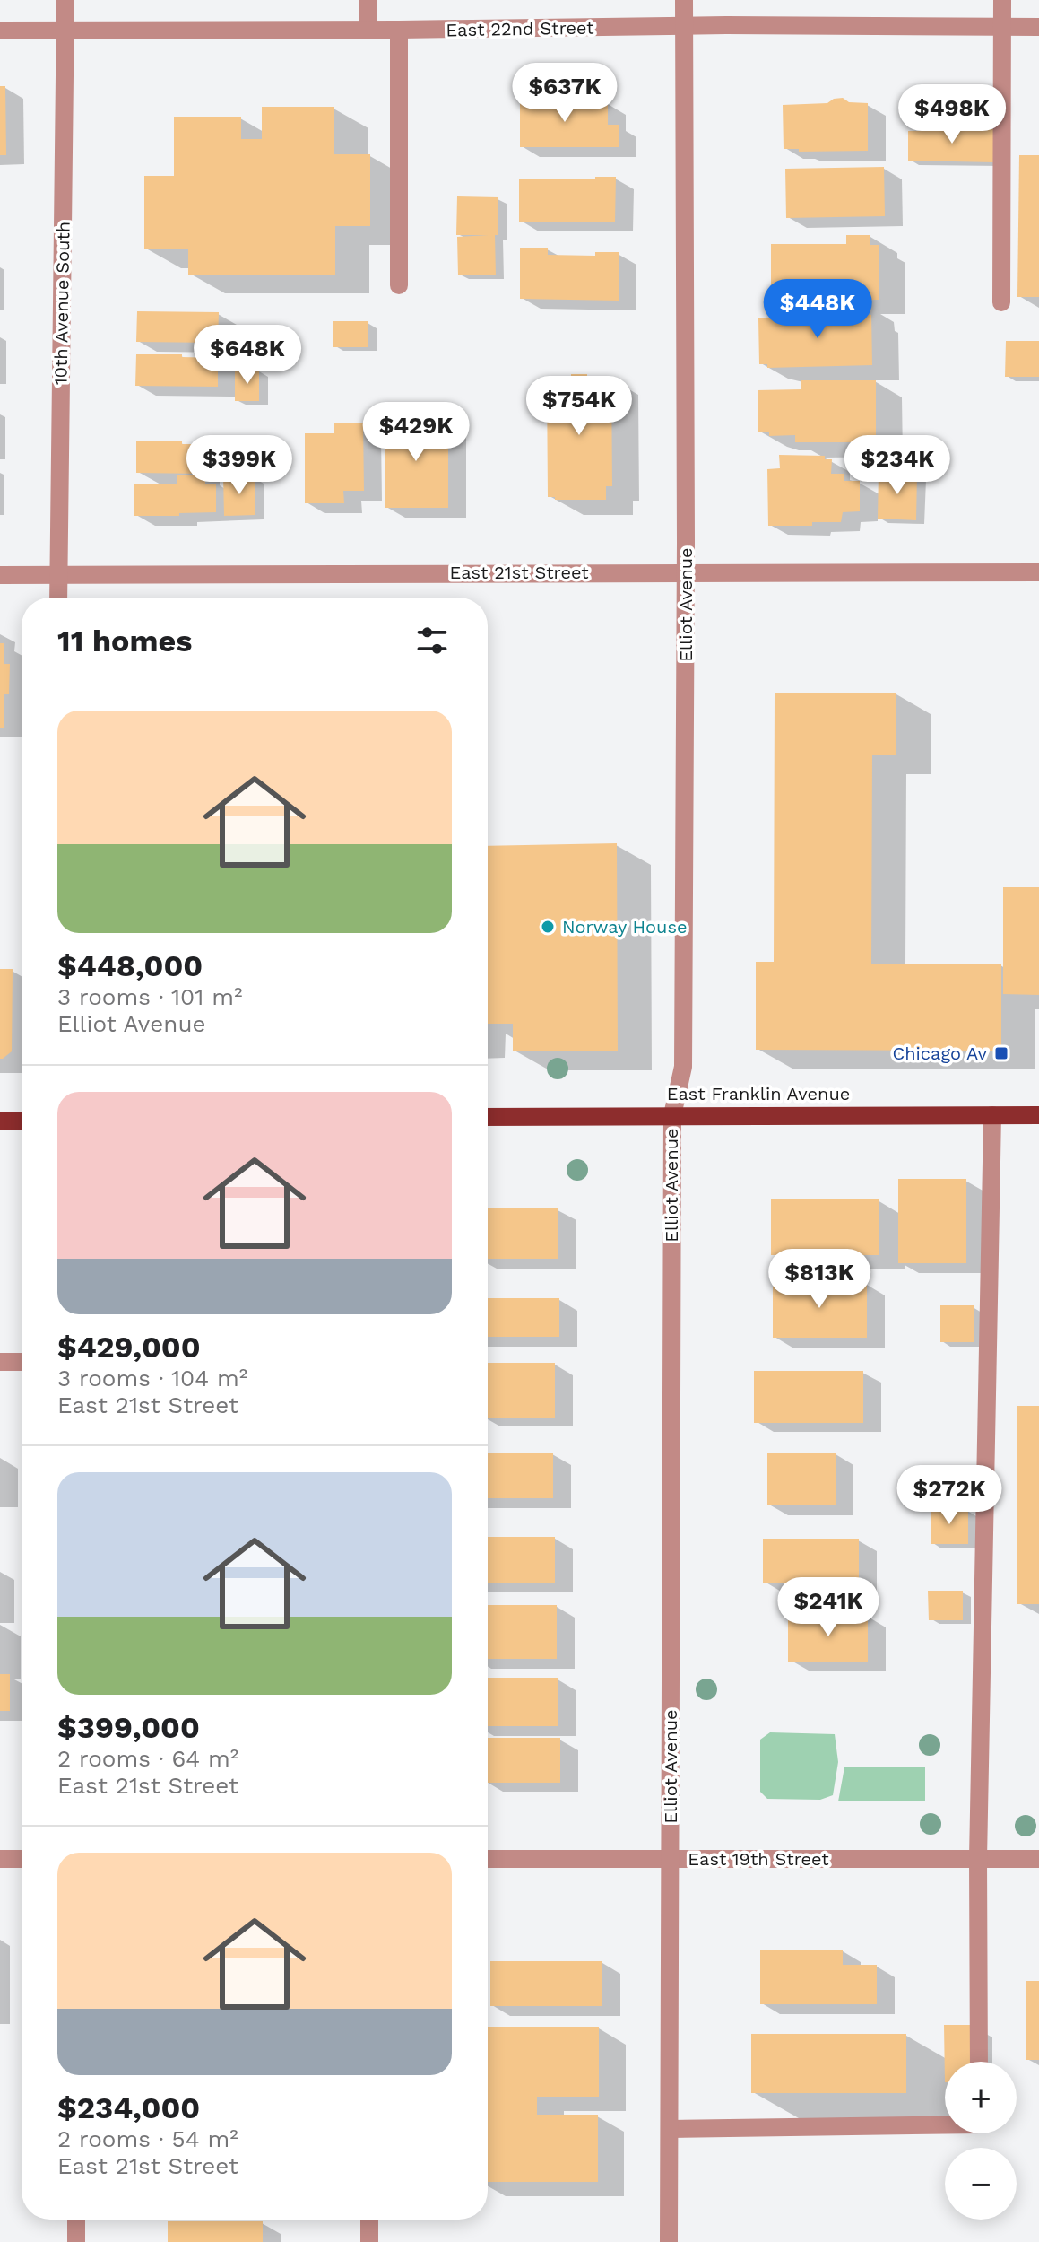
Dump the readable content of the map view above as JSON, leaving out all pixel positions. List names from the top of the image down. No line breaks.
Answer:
{"streets":{"main road":["East Franklin Avenue"],"street":["East 22nd Street","10th Avenue South","East 21st Street","Elliot Avenue","East 19th Street"]},"crossings":[["East 22nd Street","10th Avenue South"],["East 22nd Street","Elliot Avenue"],["10th Avenue South","East 21st Street"],["East 21st Street","Elliot Avenue"],["Elliot Avenue","East Franklin Avenue"],["Elliot Avenue","East 19th Street"]],"places":{"other":["Norway House"],"transit":["Chicago Av"]},"page":{"price":["$637K","$498K","$448K","$648K","$754K","$429K","$399K","$234K","$813K","$272K","$241K"],"heading":"11 homes","list":[{"name":"$448,000","note":"3 rooms · 101 m² · Elliot Avenue"},{"name":"$429,000","note":"3 rooms · 104 m² · East 21st Street"},{"name":"$399,000","note":"2 rooms · 64 m² · East 21st Street"},{"name":"$234,000","note":"2 rooms · 54 m² · East 21st Street"}],"map_buttons":["+","−"]}}
